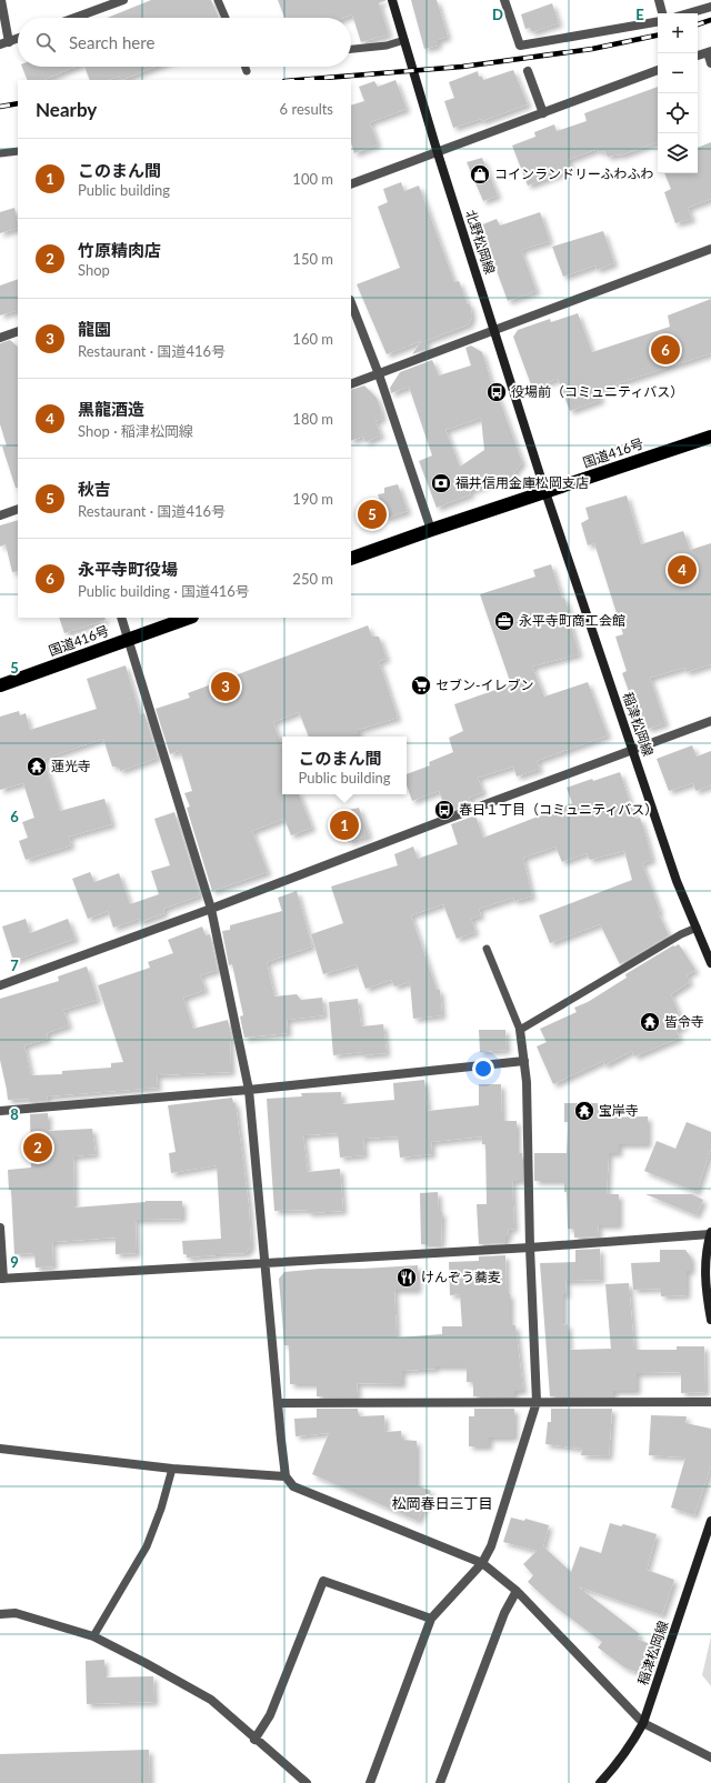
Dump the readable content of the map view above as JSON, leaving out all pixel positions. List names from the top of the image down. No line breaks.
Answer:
{"streets":{"highway":["国道416号"],"main road":["北野松岡線","稲津松岡線"]},"crossings":[["北野松岡線","国道416号"],["北野松岡線","稲津松岡線"],["国道416号","稲津松岡線"]],"districts":["松岡春日三丁目"],"places":{"shop":["コインランドリーふわふわ"],"bus stop":["役場前（コミュニティバス）","春日１丁目（コミュニティバス）"],"bank":["福井信用金庫松岡支店"],"office":["永平寺町商工会館"],"supermarket":["セブン-イレブン"],"temple":["蓮光寺","皆令寺","宝岸寺"],"restaurant":["けんぞう蕎麦"]},"page":{"map_buttons":["+","−"],"search":"Search here","heading":["Nearby","6 results"],"list":[{"mark":"1","name":"このまん間","note":"Public building","value":"100 m"},{"mark":"2","name":"竹原精肉店","note":"Shop","value":"150 m"},{"mark":"3","name":"龍園","note":"Restaurant · 国道416号","value":"160 m"},{"mark":"4","name":"黒龍酒造","note":"Shop · 稲津松岡線","value":"180 m"},{"mark":"5","name":"秋吉","note":"Restaurant · 国道416号","value":"190 m"},{"mark":"6","name":"永平寺町役場","note":"Public building · 国道416号","value":"250 m"}],"pins":["6","5","4","3","1","2"],"popup":["このまん間","Public building"]},"grid":{"columns":["D","E"],"rows":["5","6","7","8","9"]}}
